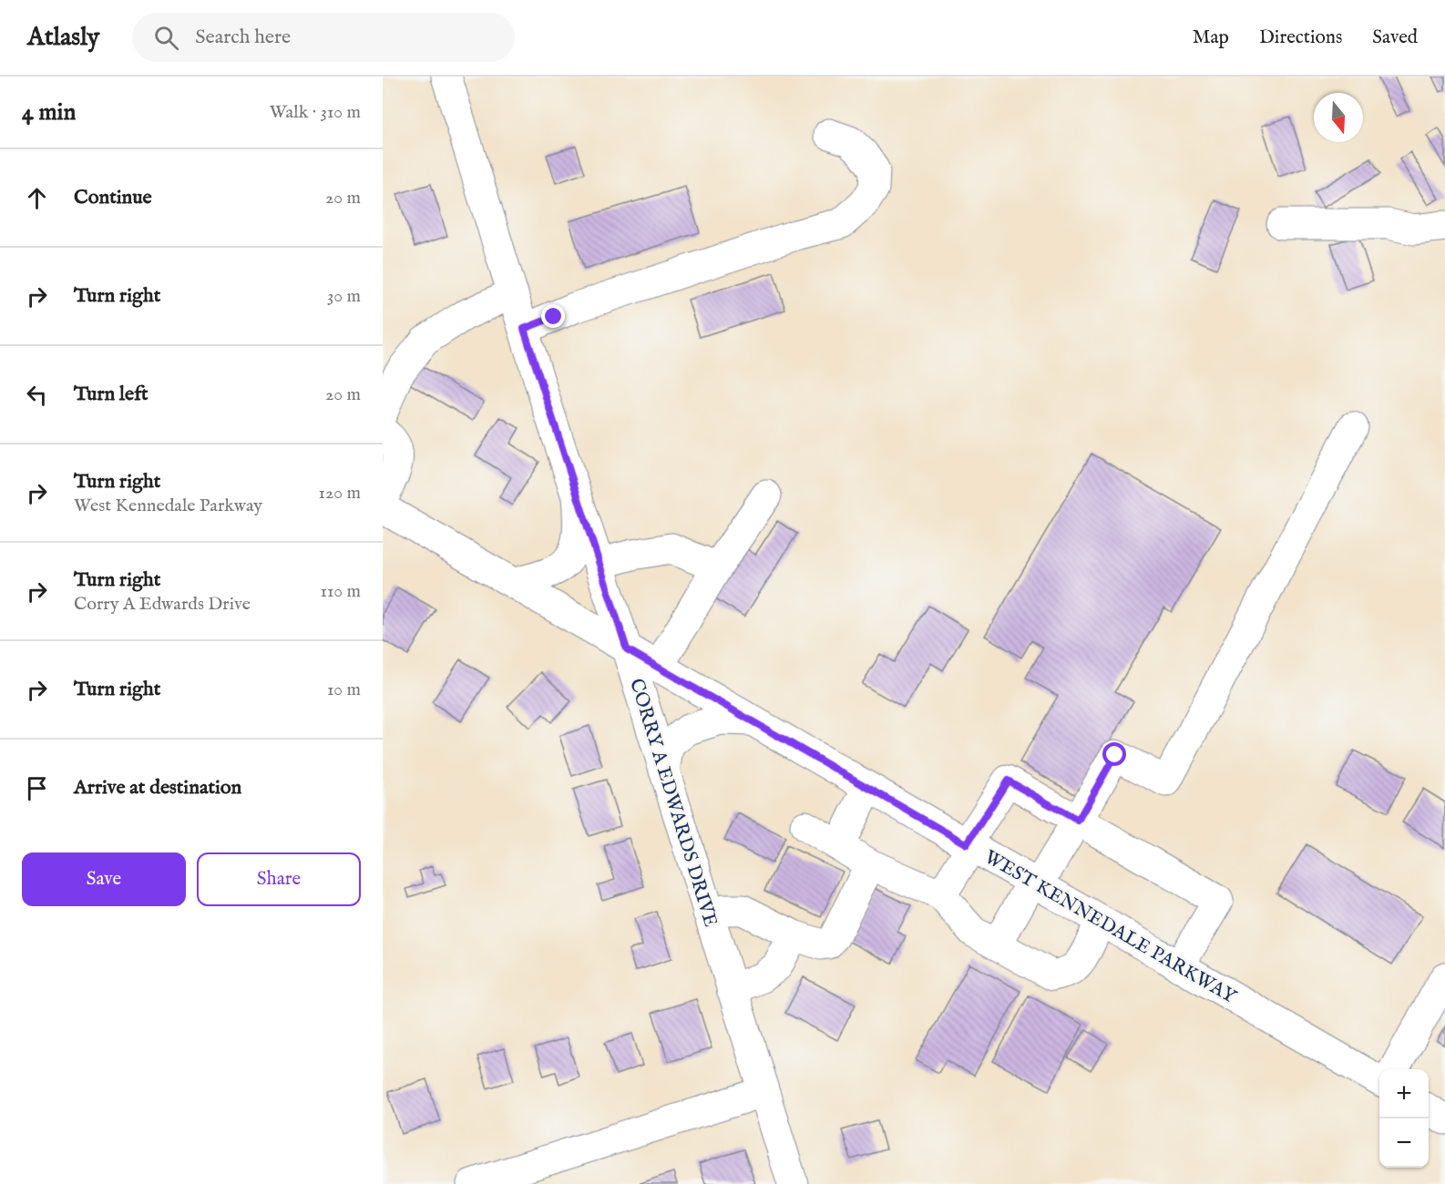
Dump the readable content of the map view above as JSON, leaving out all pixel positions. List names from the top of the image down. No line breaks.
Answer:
{"streets":{"street":["CORRY A EDWARDS DRIVE","WEST KENNEDALE PARKWAY"]},"crossings":[["CORRY A EDWARDS DRIVE","WEST KENNEDALE PARKWAY"]],"north":"bottom","page":{"header":"Atlasly","search":"Search here","nav":["Map","Directions","Saved"],"heading":["4 min","Walk · 310 m"],"list":[["Continue","20 m"],["Turn right","30 m"],["Turn left","20 m"],["Turn right","West Kennedale Parkway","120 m"],["Turn right","Corry A Edwards Drive","110 m"],["Turn right","10 m"],"Arrive at destination"],"buttons":["Save","Share"],"map_buttons":["+","−"]}}
